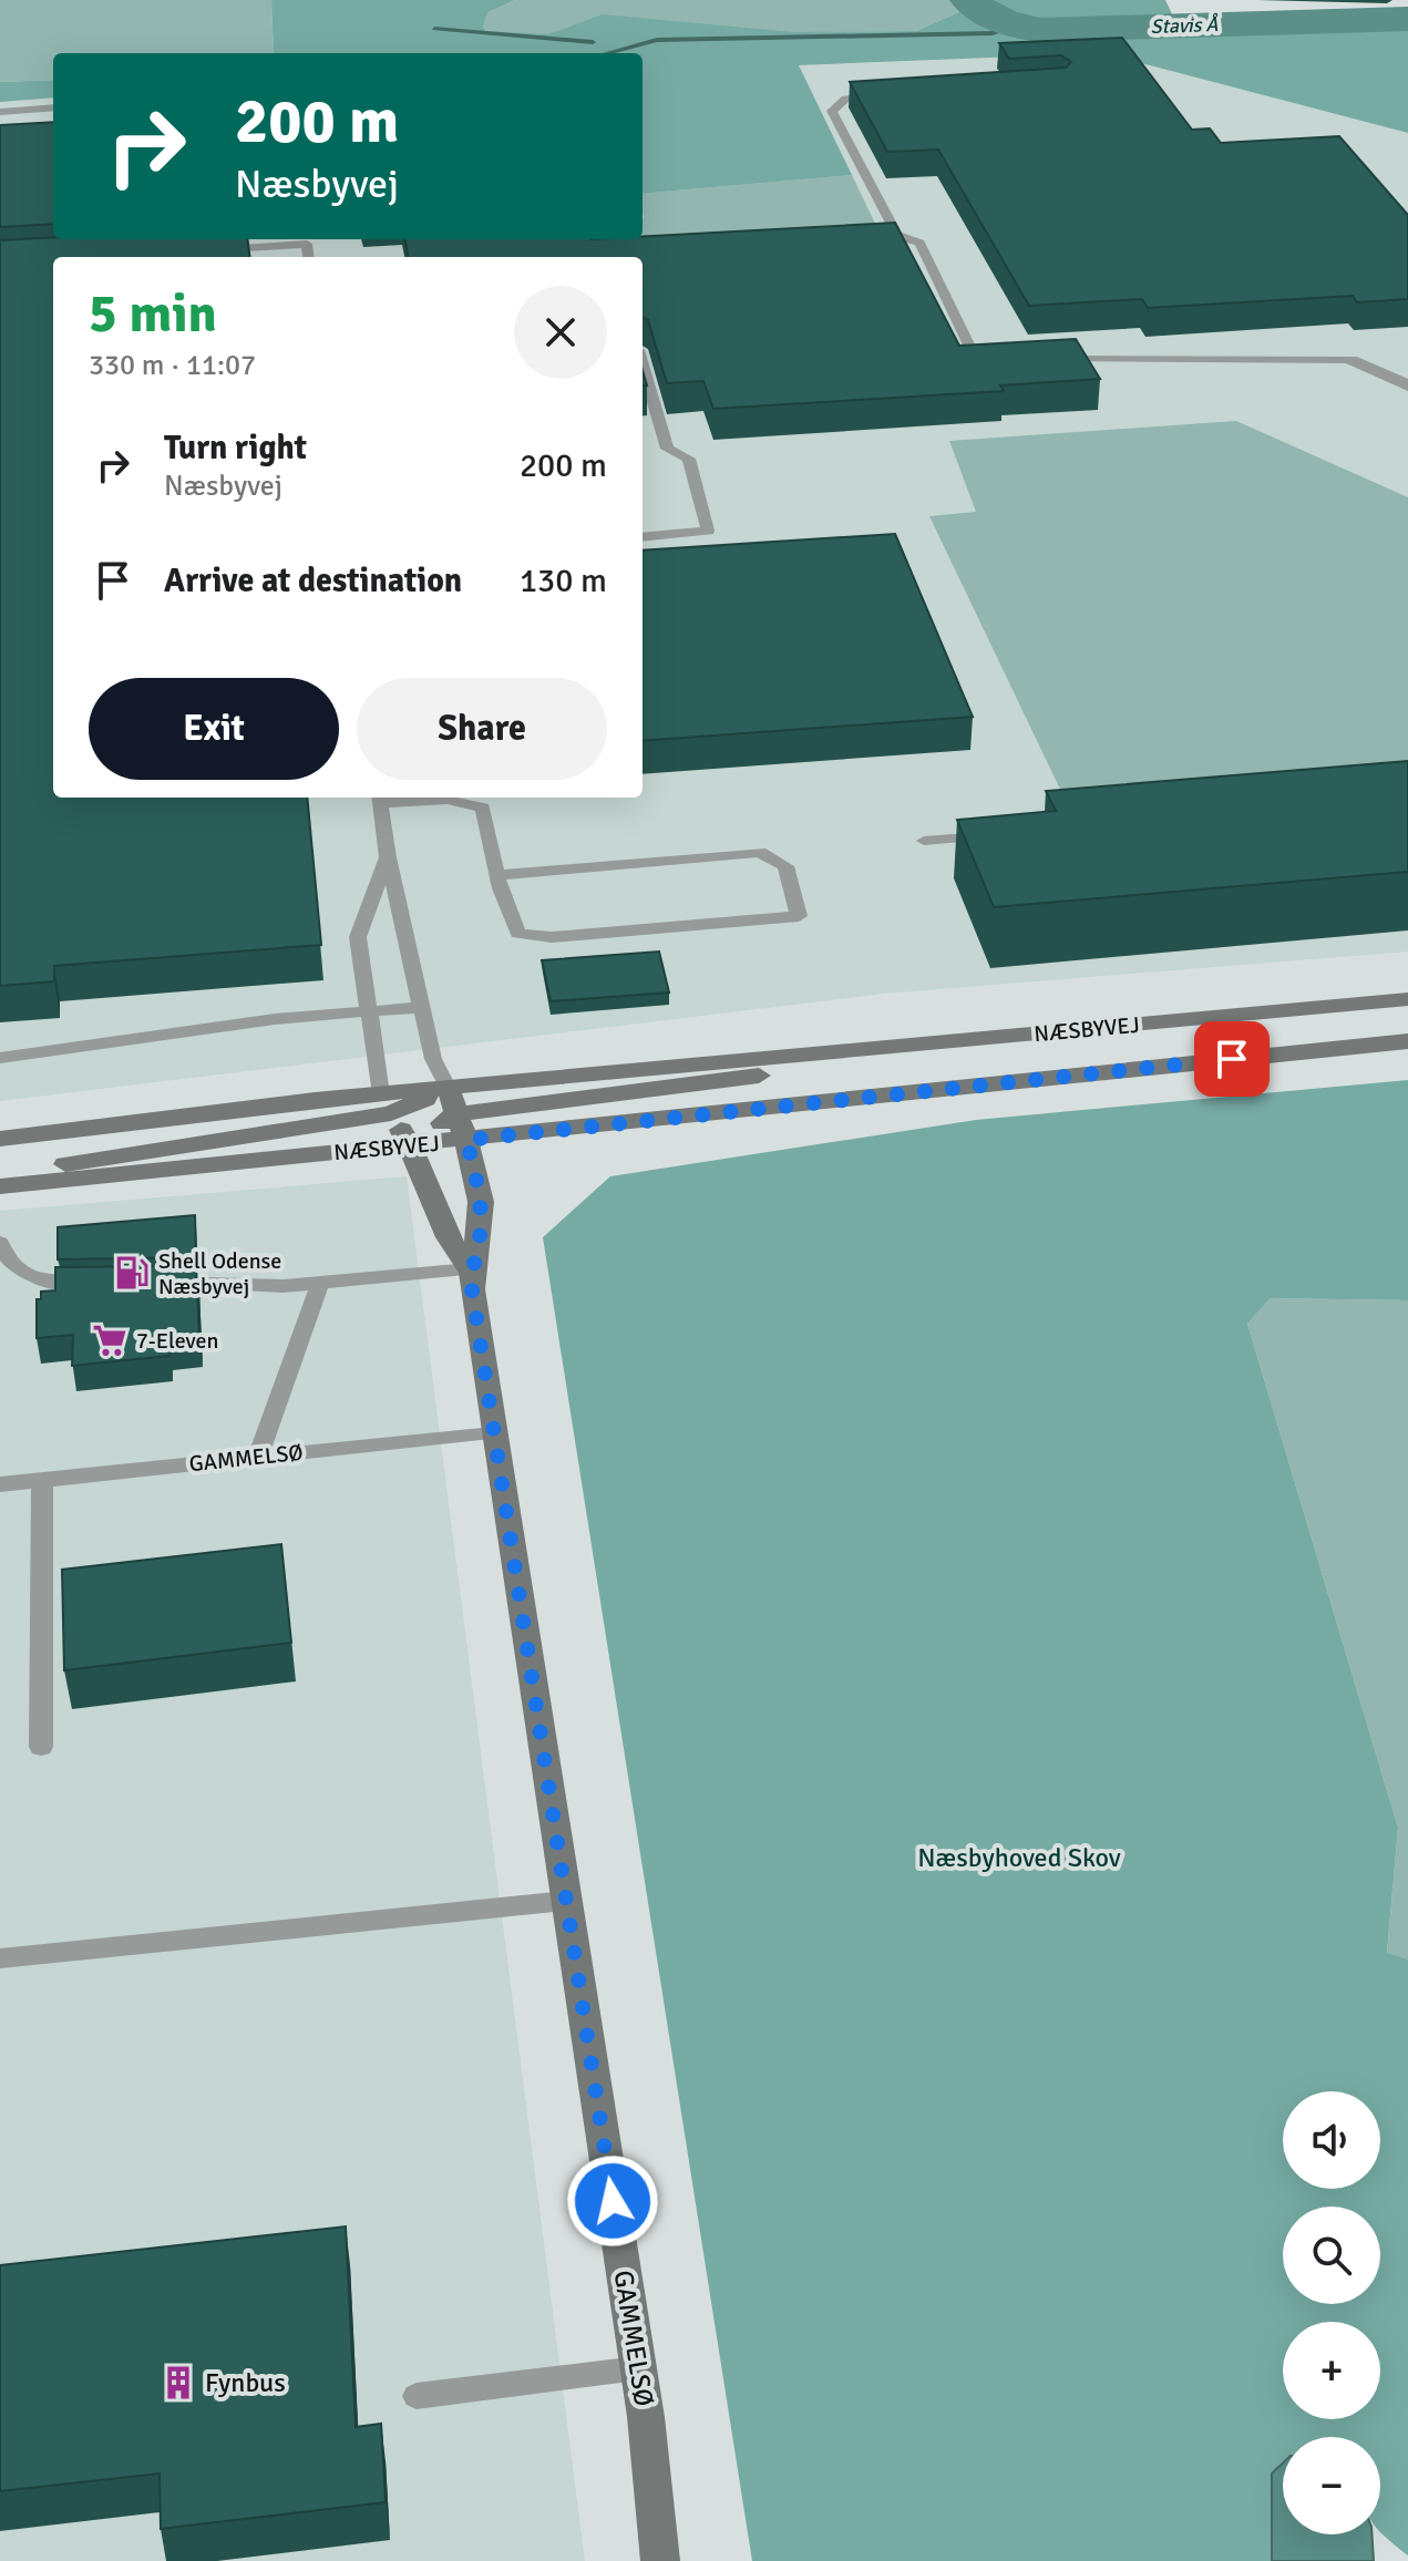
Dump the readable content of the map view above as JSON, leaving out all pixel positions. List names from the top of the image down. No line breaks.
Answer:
{"streets":{"street":["NÆSBYVEJ","GAMMELSØ"]},"crossings":[["NÆSBYVEJ","GAMMELSØ"]],"water":["Stavis Å"],"parks":["Næsbyhoved Skov"],"places":{"fuel station":["Shell Odense Næsbyvej"],"supermarket":["7-Eleven"],"building":["Fynbus"]},"page":{"turn":["200 m","Næsbyvej"],"heading":["5 min","330 m · 11:07"],"list":[{"name":"Turn right","note":"Næsbyvej","value":"200 m"},{"name":"Arrive at destination","value":"130 m"}],"buttons":["Exit","Share"],"map_buttons":["+","−"]}}
